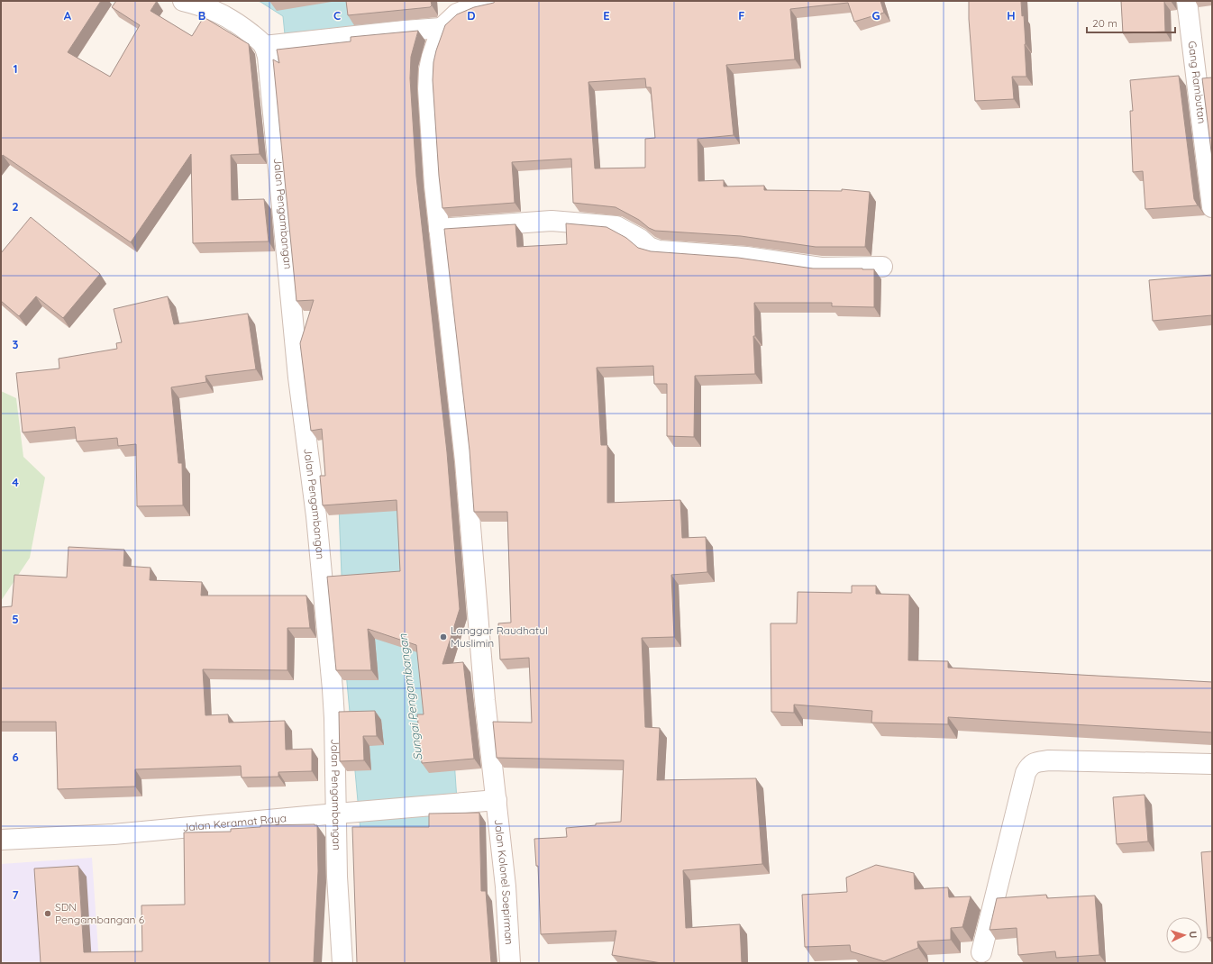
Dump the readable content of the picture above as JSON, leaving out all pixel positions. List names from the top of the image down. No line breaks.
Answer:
{"streets":{"street":["Gang Rambutan","Jalan Pengambangan","Jalan Keramat Raya","Jalan Kolonel Soepirman"]},"crossings":[["Jalan Pengambangan","Jalan Keramat Raya"],["Jalan Keramat Raya","Jalan Kolonel Soepirman"]],"water":["Sungai Pengambangan"],"places":["Langgar Raudhatul Muslimin","SDN Pengambangan 6"],"scale_bar":"20 m","north":"right","grid":{"columns":["A","B","C","D","E","F","G","H"],"rows":["1","2","3","4","5","6","7"]}}
